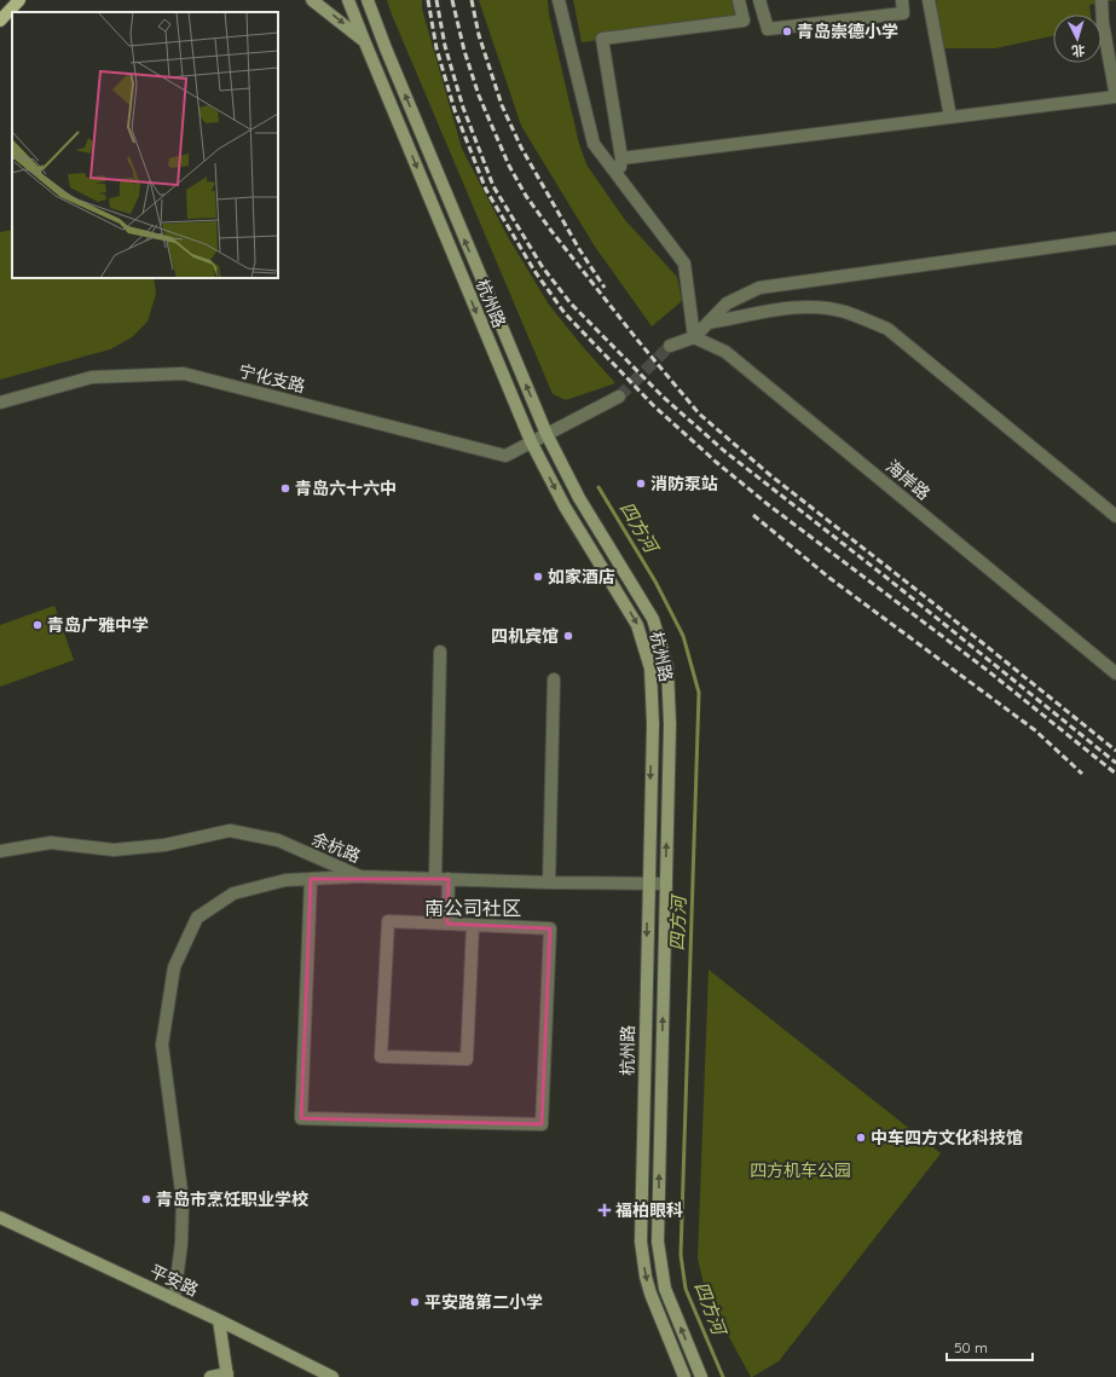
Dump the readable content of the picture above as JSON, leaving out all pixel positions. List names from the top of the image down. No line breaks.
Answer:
{"streets":{"main road":["杭州路","平安路"],"street":["宁化支路","海岸路","余杭路"]},"crossings":[["杭州路","宁化支路"],["杭州路","余杭路"]],"districts":["南公司社区"],"water":["四方河"],"parks":["四方机车公园"],"places":{"other":["青岛崇德小学","消防泵站","青岛六十六中","如家酒店","青岛广雅中学","四机宾馆","中车四方文化科技馆","青岛市烹饪职业学校","平安路第二小学"],"health":["福柏眼科"]},"scale_bar":"50 m","north":"bottom"}
